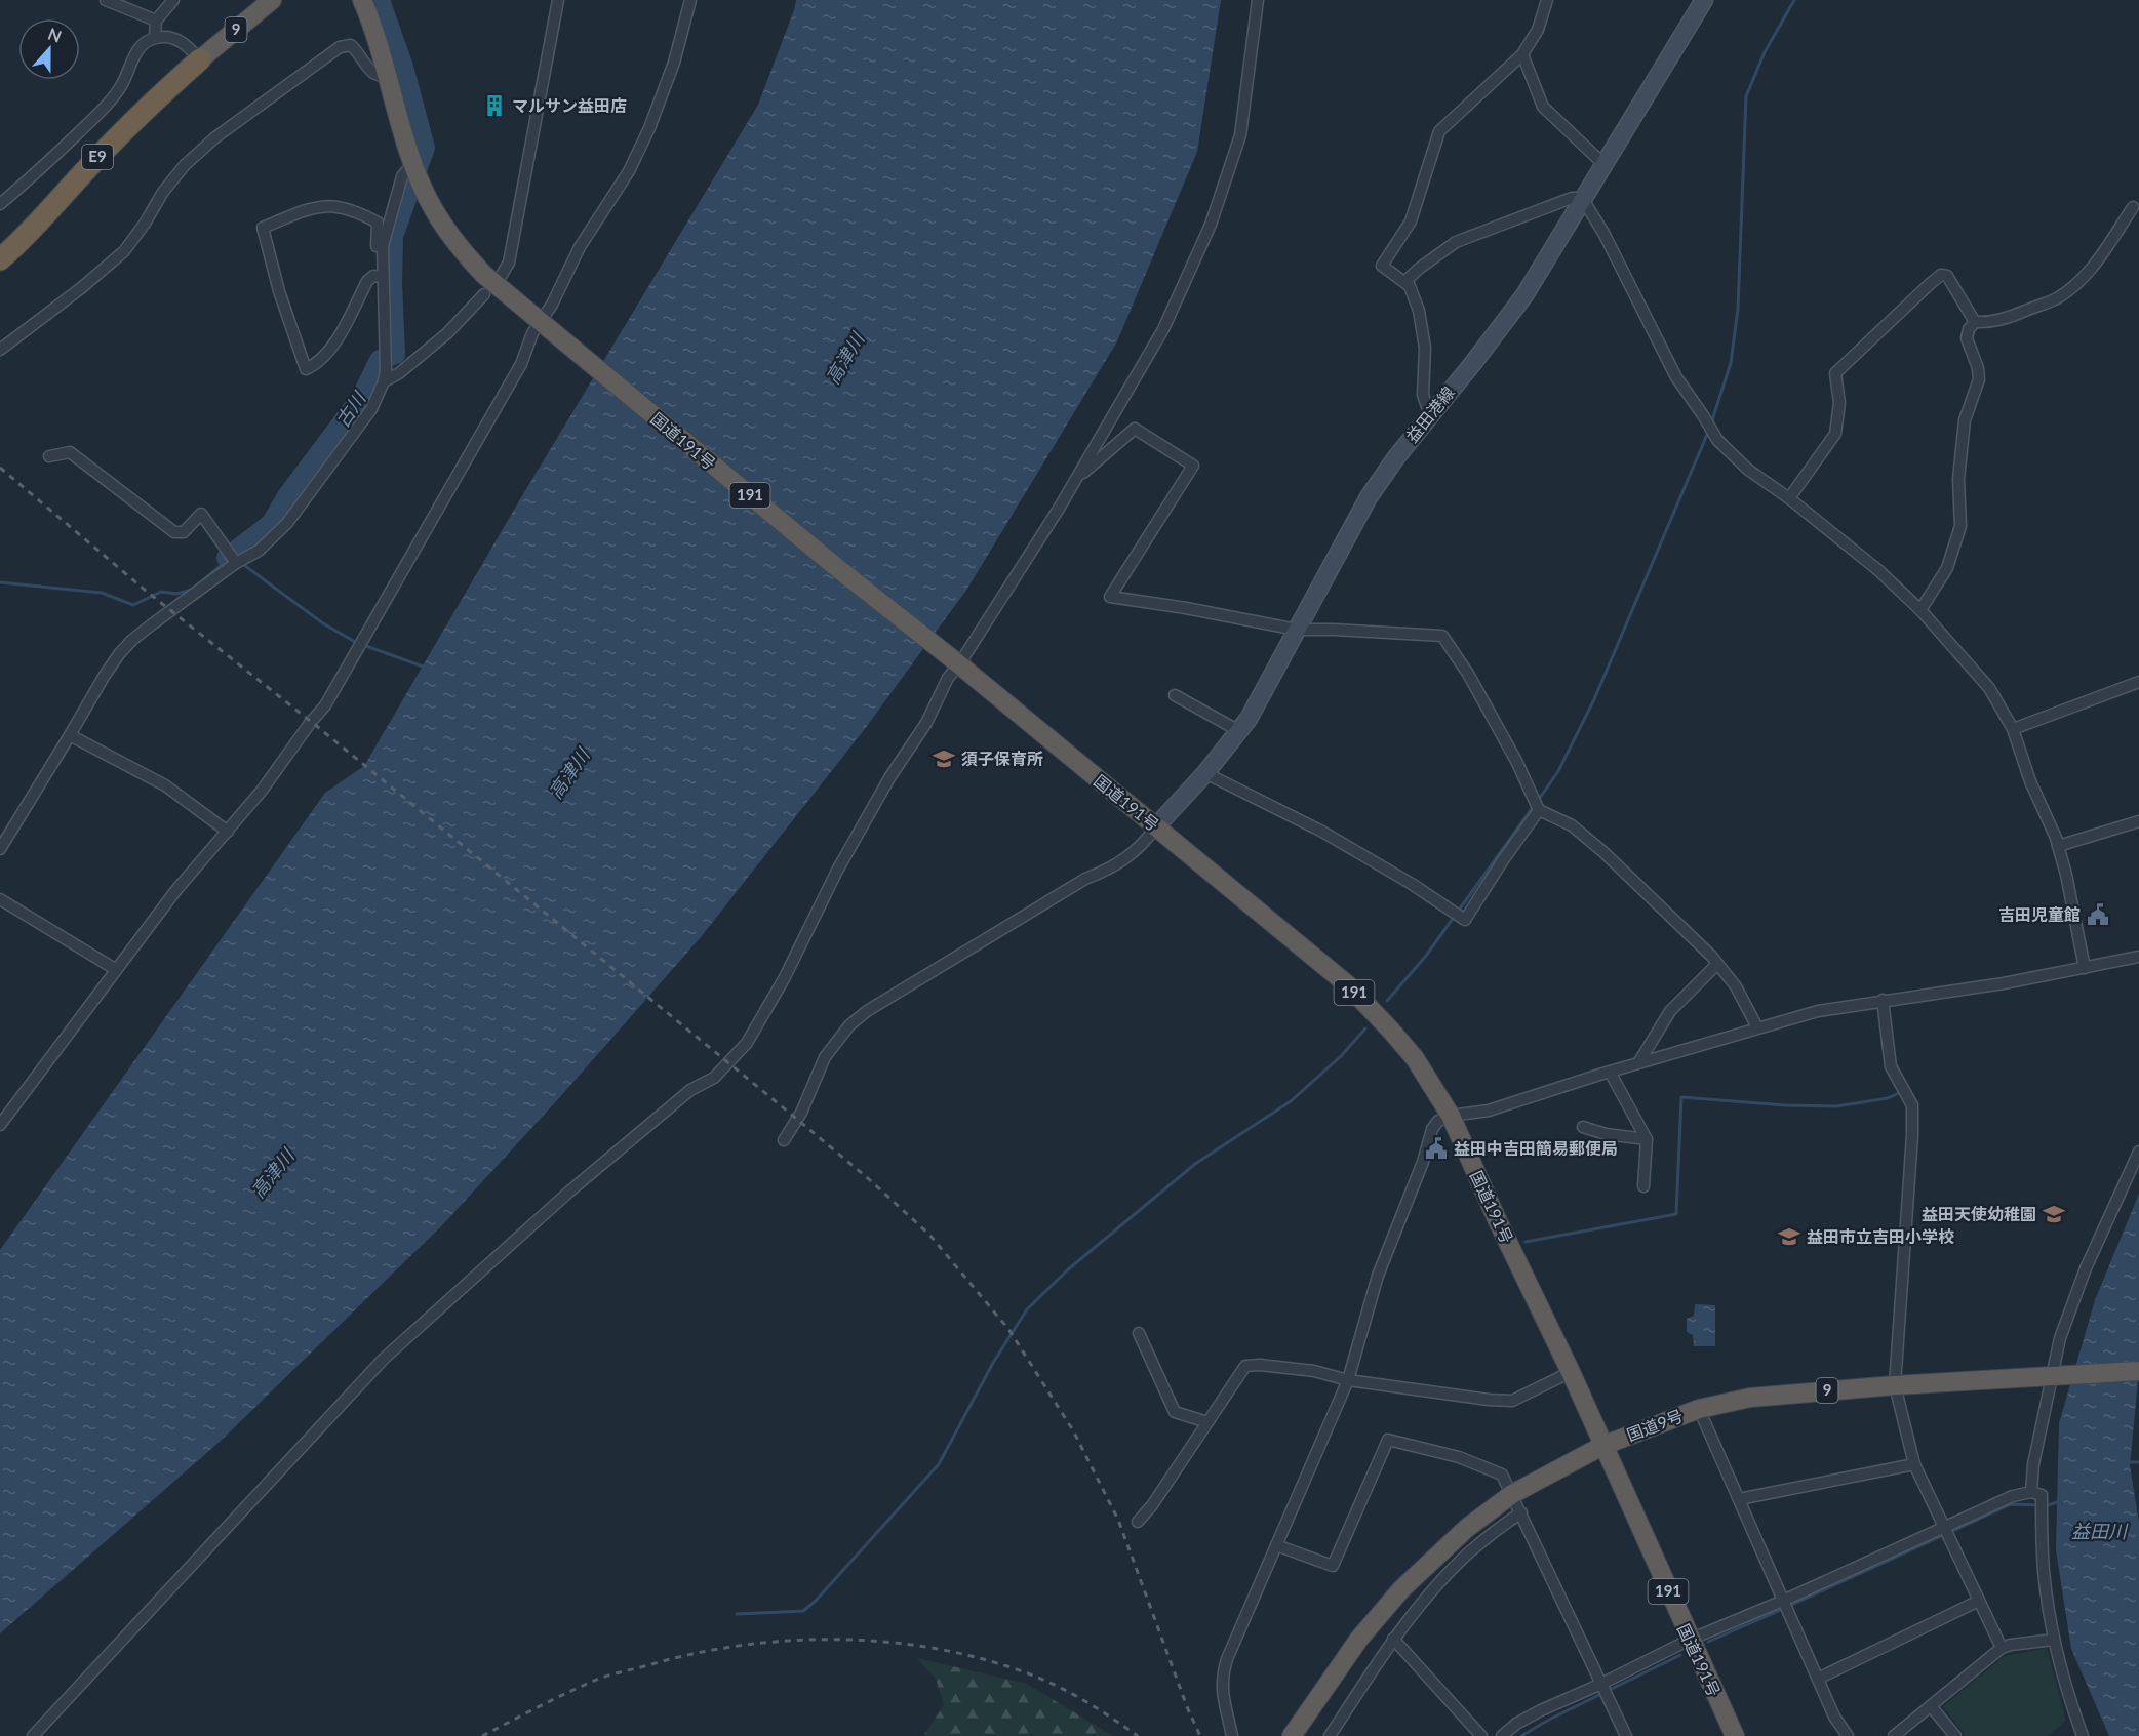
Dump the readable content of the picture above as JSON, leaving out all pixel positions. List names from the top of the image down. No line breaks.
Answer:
{"streets":{"highway":["9","E9","国道191号","191","国道9号"],"main road":["益田港線"]},"crossings":[["9","E9"],["益田港線","国道191号"],["国道191号","国道9号"]],"water":["高津川","古川","益田川"],"places":{"building":["マルサン益田店"],"school or university":["須子保育所","益田天使幼稚園","益田市立吉田小学校"],"public building":["吉田児童館","益田中吉田簡易郵便局"]},"north":"top"}
